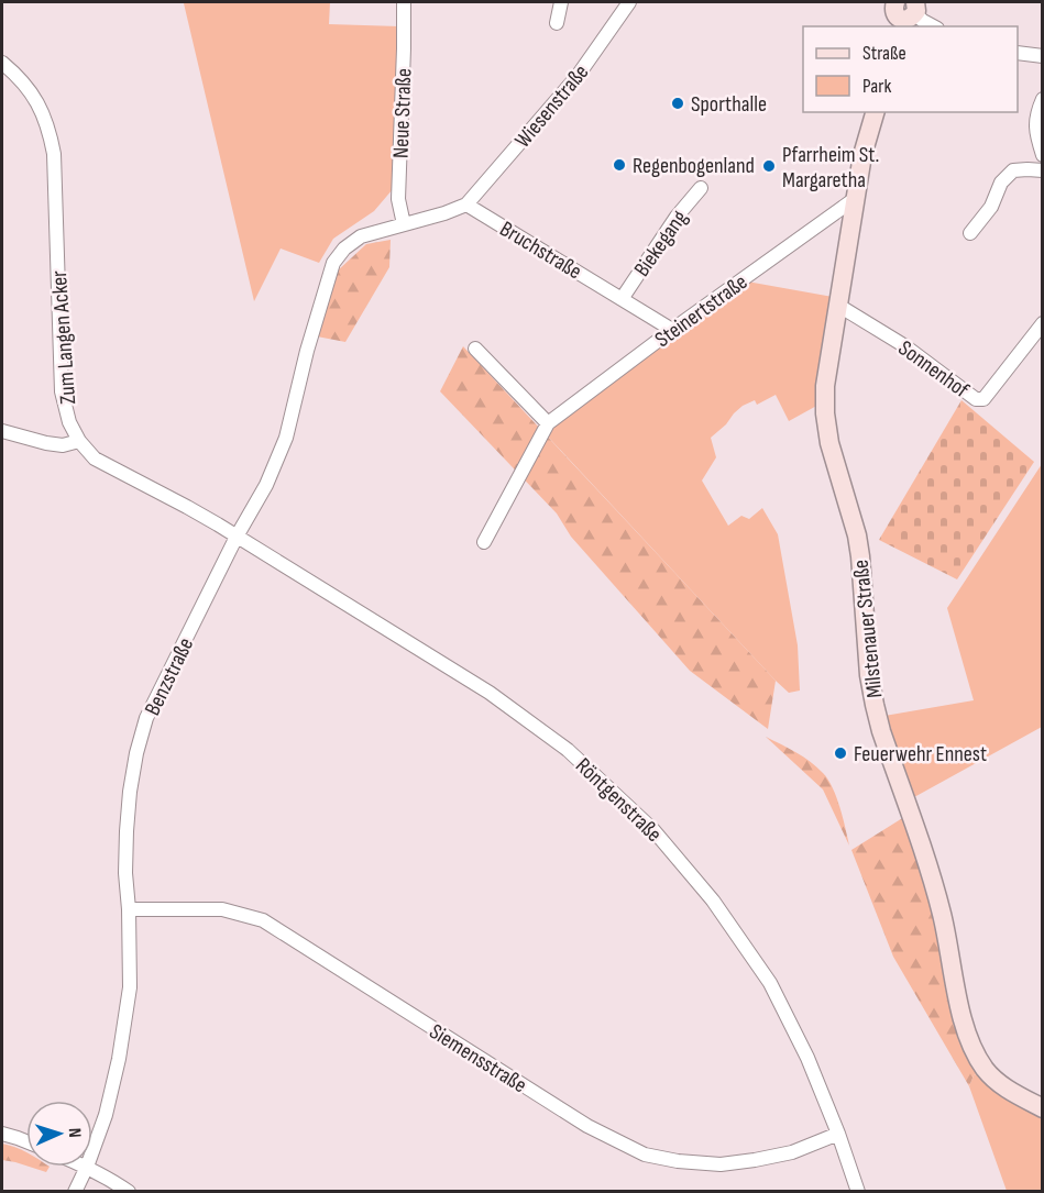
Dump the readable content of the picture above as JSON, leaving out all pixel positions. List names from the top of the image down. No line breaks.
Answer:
{"streets":{"street":["Wiesenstraße","Neue Straße","Biekegang","Bruchstraße","Steinertstraße","Zum Langen Acker","Sonnenhof","Milstenauer Straße","Benzstraße","Röntgenstraße","Siemensstraße"]},"crossings":[["Wiesenstraße","Bruchstraße"],["Neue Straße","Benzstraße"],["Biekegang","Bruchstraße"],["Bruchstraße","Steinertstraße"],["Steinertstraße","Milstenauer Straße"],["Zum Langen Acker","Benzstraße"],["Zum Langen Acker","Röntgenstraße"],["Sonnenhof","Milstenauer Straße"],["Benzstraße","Röntgenstraße"],["Benzstraße","Siemensstraße"],["Röntgenstraße","Siemensstraße"]],"places":["Sporthalle","Regenbogenland","Pfarrheim St. Margaretha","Feuerwehr Ennest"],"legend":["Straße","Park"],"north":"right"}
